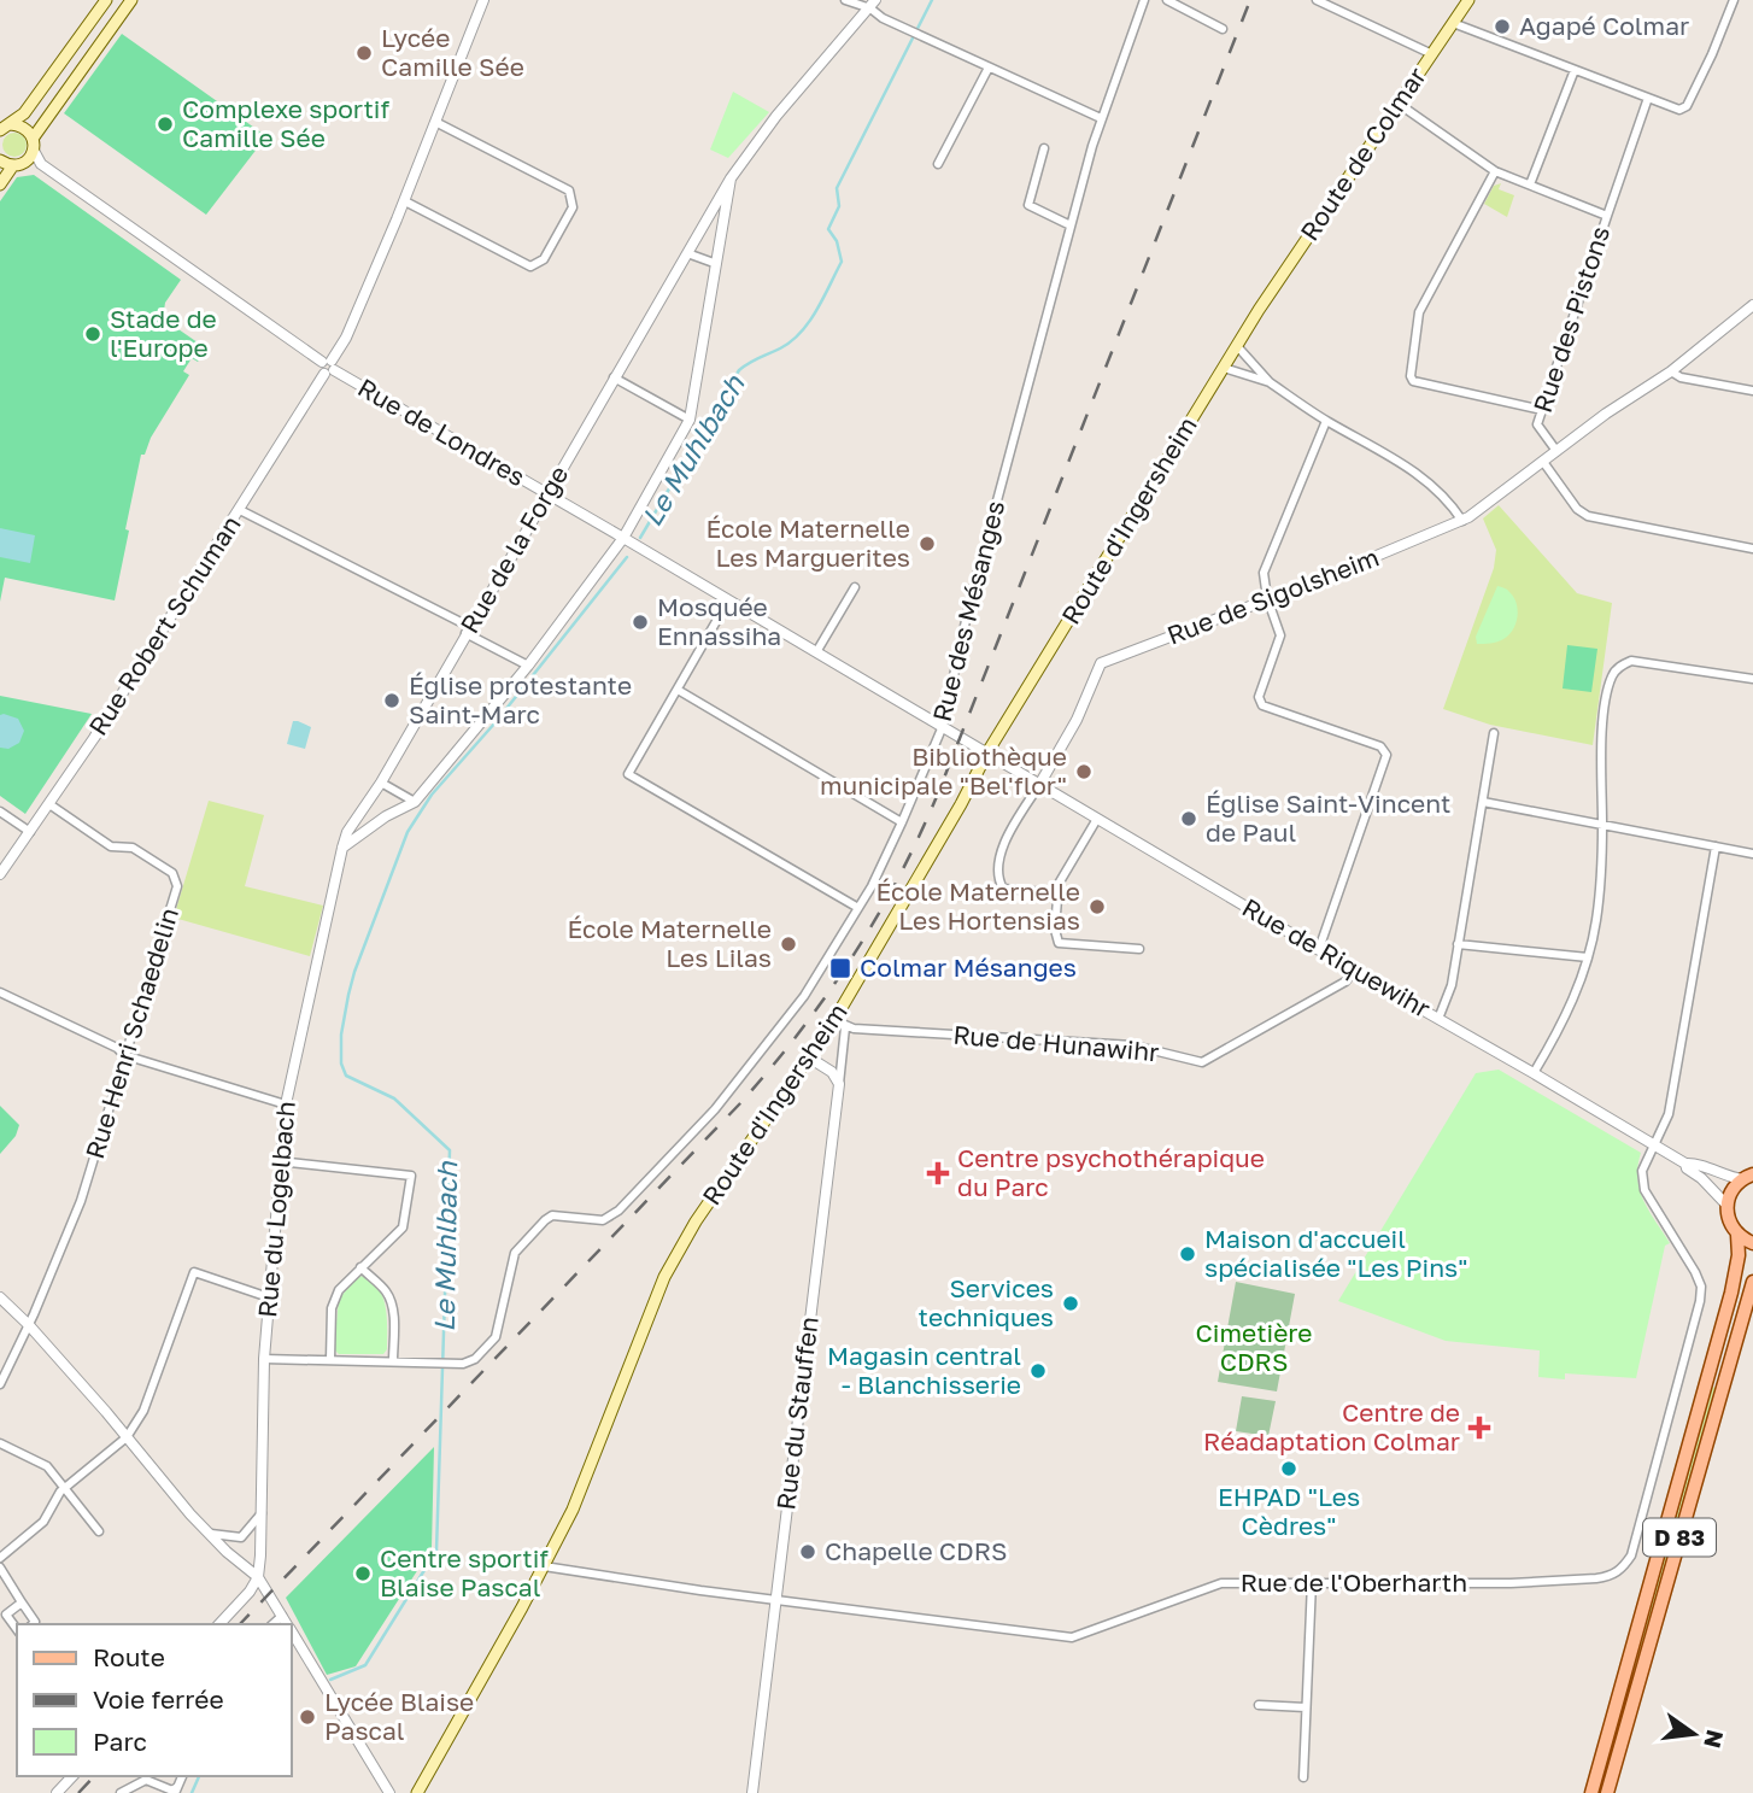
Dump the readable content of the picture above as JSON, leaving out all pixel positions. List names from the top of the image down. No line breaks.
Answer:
{"streets":{"main road":["Route de Colmar","Route d'Ingersheim","D 83"],"street":["Rue des Pistons","Rue de Londres","Rue de la Forge","Rue de Sigolsheim","Rue des Mésanges","Rue Robert Schuman","Rue de Riquewihr","Rue Henri Schaedelin","Rue de Hunawihr","Rue du Logelbach","Rue du Stauffen","Rue de l'Oberharth"]},"crossings":[["Route de Colmar","Route d'Ingersheim"],["Rue des Pistons","Rue de Sigolsheim"],["Rue de Londres","Rue de la Forge"],["Rue de Londres","Rue Robert Schuman"],["Rue de Londres","Rue de Riquewihr"],["Route d'Ingersheim","Rue de Riquewihr"],["Route d'Ingersheim","Rue de Hunawihr"],["Route d'Ingersheim","Rue de l'Oberharth"],["Rue de la Forge","Rue du Logelbach"],["Rue de Sigolsheim","Rue de Riquewihr"],["Rue des Mésanges","Rue de Riquewihr"],["Rue Robert Schuman","Rue Henri Schaedelin"],["Rue de Riquewihr","Rue de Hunawihr"],["Rue de Riquewihr","Rue de l'Oberharth"],["Rue de Hunawihr","Rue du Stauffen"],["Rue du Stauffen","Rue de l'Oberharth"]],"water":["Le Muhlbach"],"parks":["Cimetière CDRS"],"places":{"other":["Agapé Colmar","Lycée Camille Sée","Complexe sportif Camille Sée","Stade de l'Europe","École Maternelle Les Marguerites","Mosquée Ennassiha","Église protestante Saint-Marc","Bibliothèque municipale \"Bel'flor\"","Église Saint-Vincent de Paul","École Maternelle Les Hortensias","École Maternelle Les Lilas","Maison d'accueil spécialisée \"Les Pins\"","Services techniques","Magasin central - Blanchisserie","EHPAD \"Les Cèdres\"","Chapelle CDRS","Centre sportif Blaise Pascal","Lycée Blaise Pascal"],"transit":["Colmar Mésanges"],"health":["Centre psychothérapique du Parc","Centre de Réadaptation Colmar"]},"legend":["Route","Voie ferrée","Parc"],"north":"right"}
